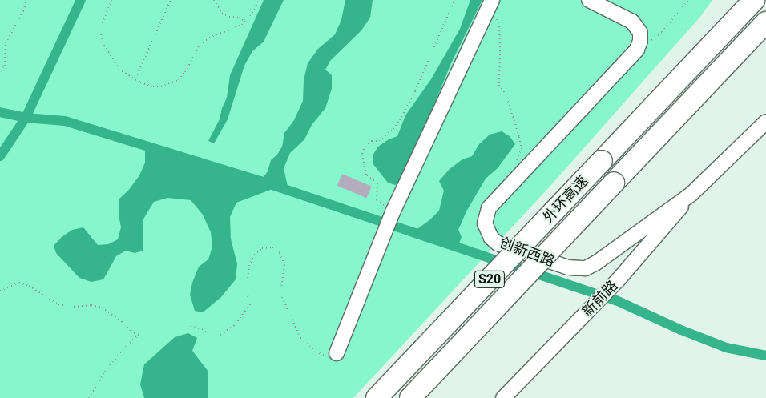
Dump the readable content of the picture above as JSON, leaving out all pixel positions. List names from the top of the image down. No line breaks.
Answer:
{"streets":{"highway":["外环高速","S20"],"street":["创新西路","新前路"]},"crossings":[["创新西路","新前路"]]}
